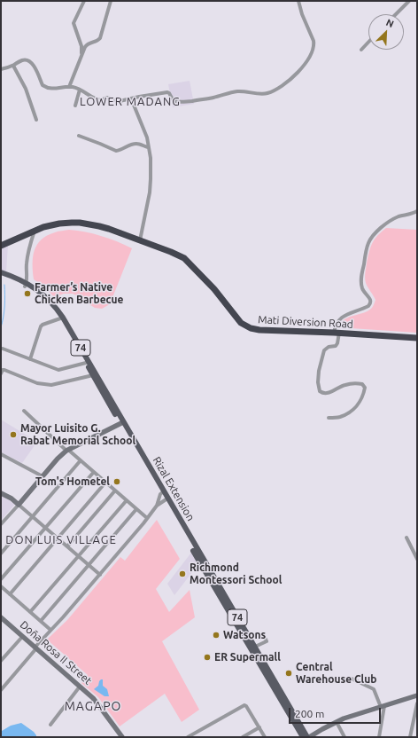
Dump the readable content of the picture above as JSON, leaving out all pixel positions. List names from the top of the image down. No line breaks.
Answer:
{"streets":{"highway":["Mati Diversion Road"],"main road":["74","Rizal Extension"],"street":["Doña Rosa II Street"]},"districts":["LOWER MADANG","DON LUIS VILLAGE","MAGAPO"],"places":["Farmer’s Native Chicken Barbecue","Mayor Luisito G. Rabat Memorial School","Tom's Hometel","Richmond Montessori School","Watsons","ER Supermall","Central Warehouse Club"],"scale_bar":"200 m","north":"top right"}
